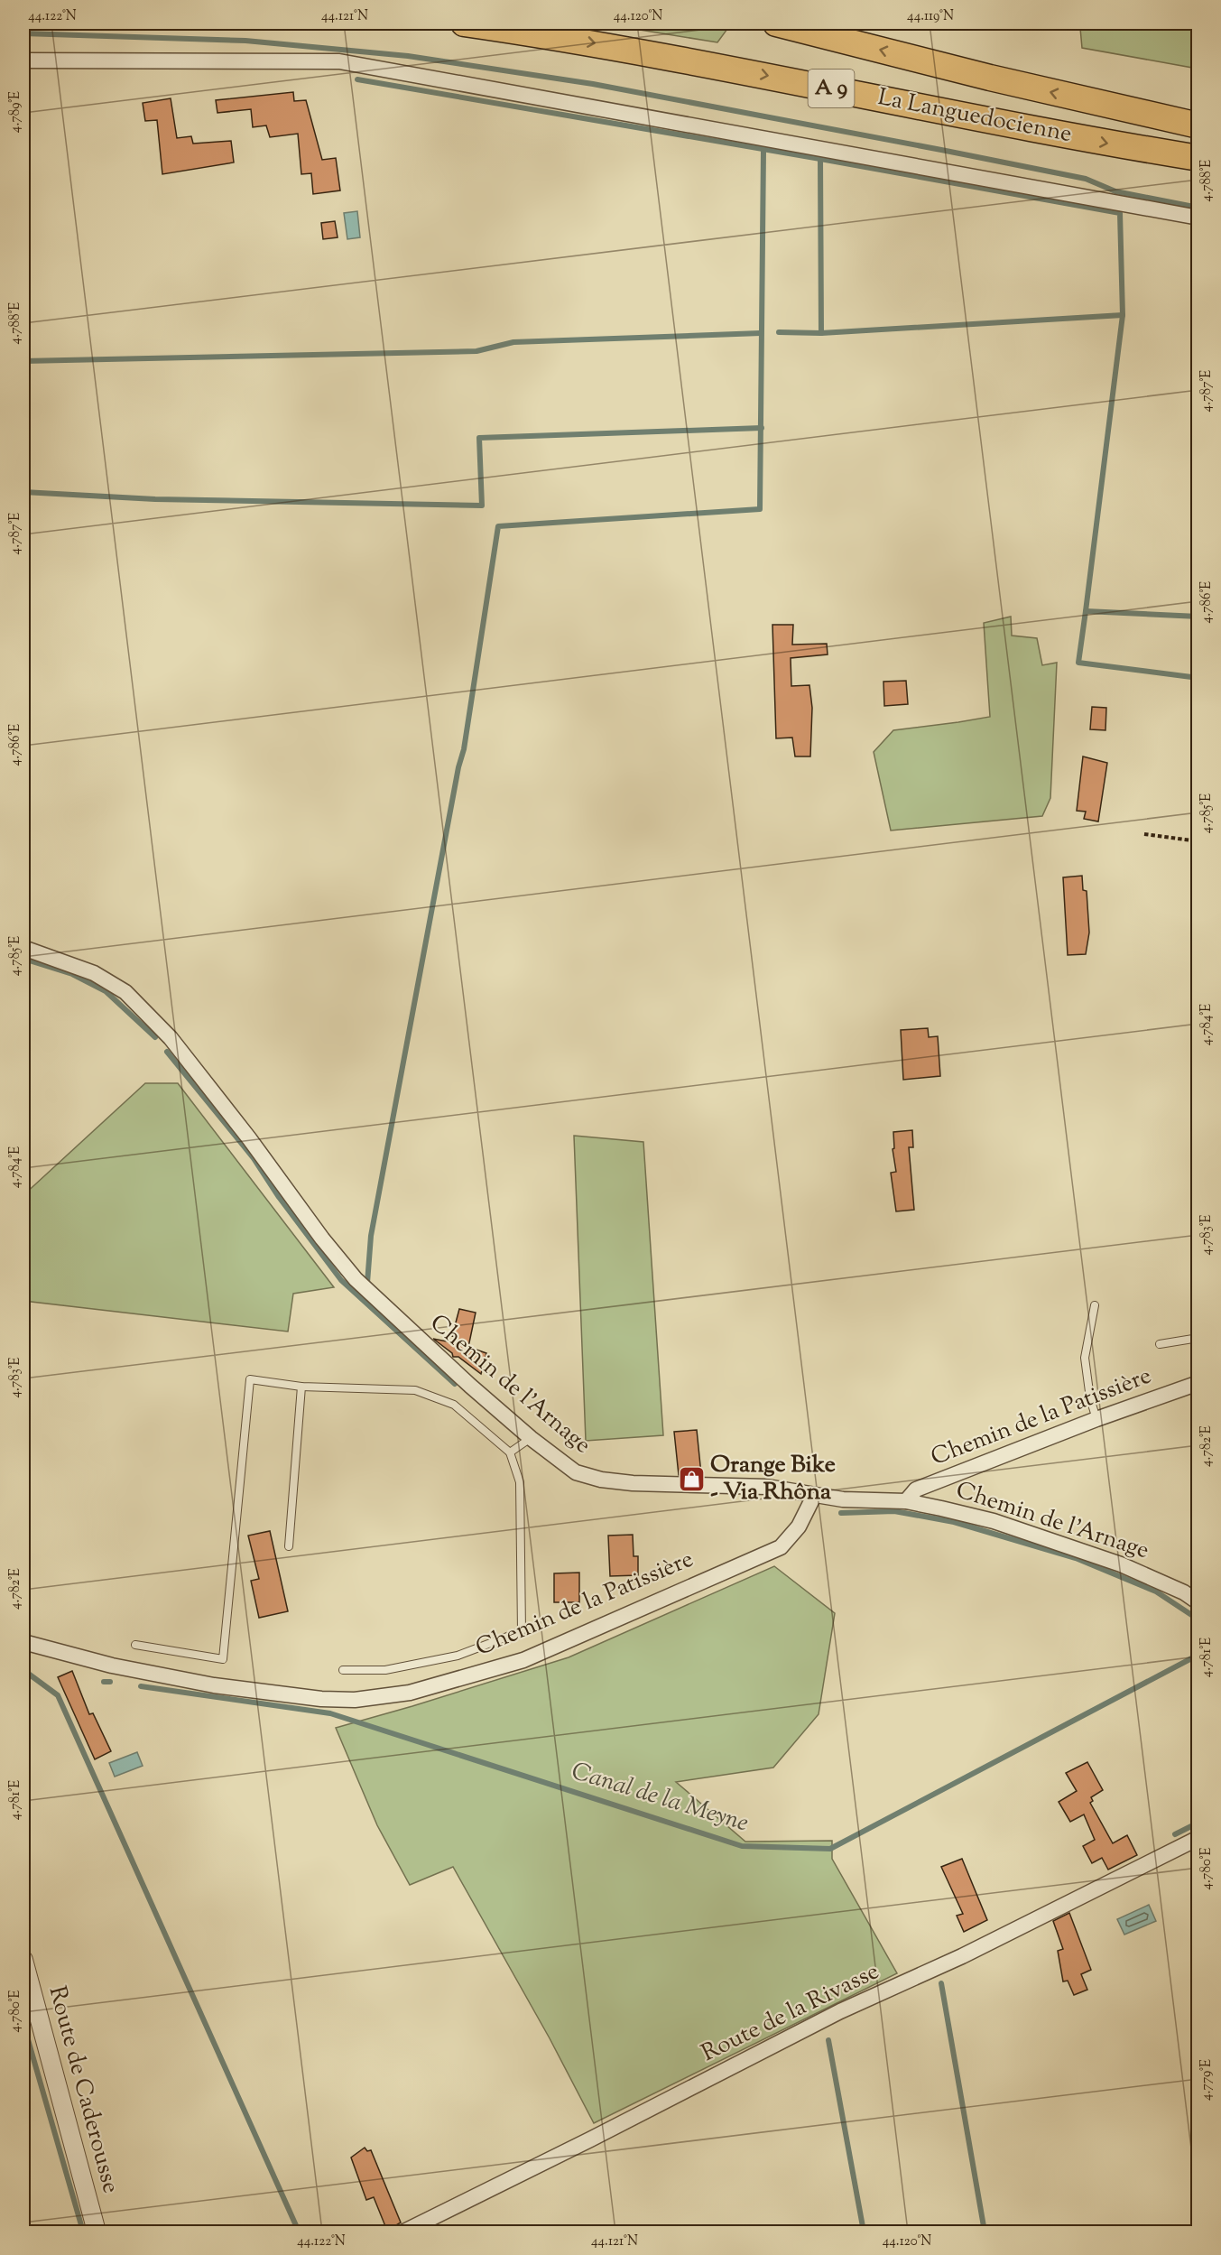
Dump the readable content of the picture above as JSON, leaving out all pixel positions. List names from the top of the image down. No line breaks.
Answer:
{"streets":{"highway":["A 9","La Languedocienne"],"street":["Chemin de l'Arnage","Chemin de la Patissière","Route de la Rivasse","Route de Caderousse"]},"crossings":[["Chemin de l'Arnage","Chemin de la Patissière"]],"water":["Canal de la Meyne"],"places":{"shop":["Orange Bike - Via Rhôna"]},"coordinates":["44.122°N","44.121°N","44.120°N","44.119°N","4.789°E","4.788°E","4.787°E","4.786°E","4.785°E","4.784°E","4.783°E","4.782°E","4.781°E","4.780°E","4.779°E"]}
